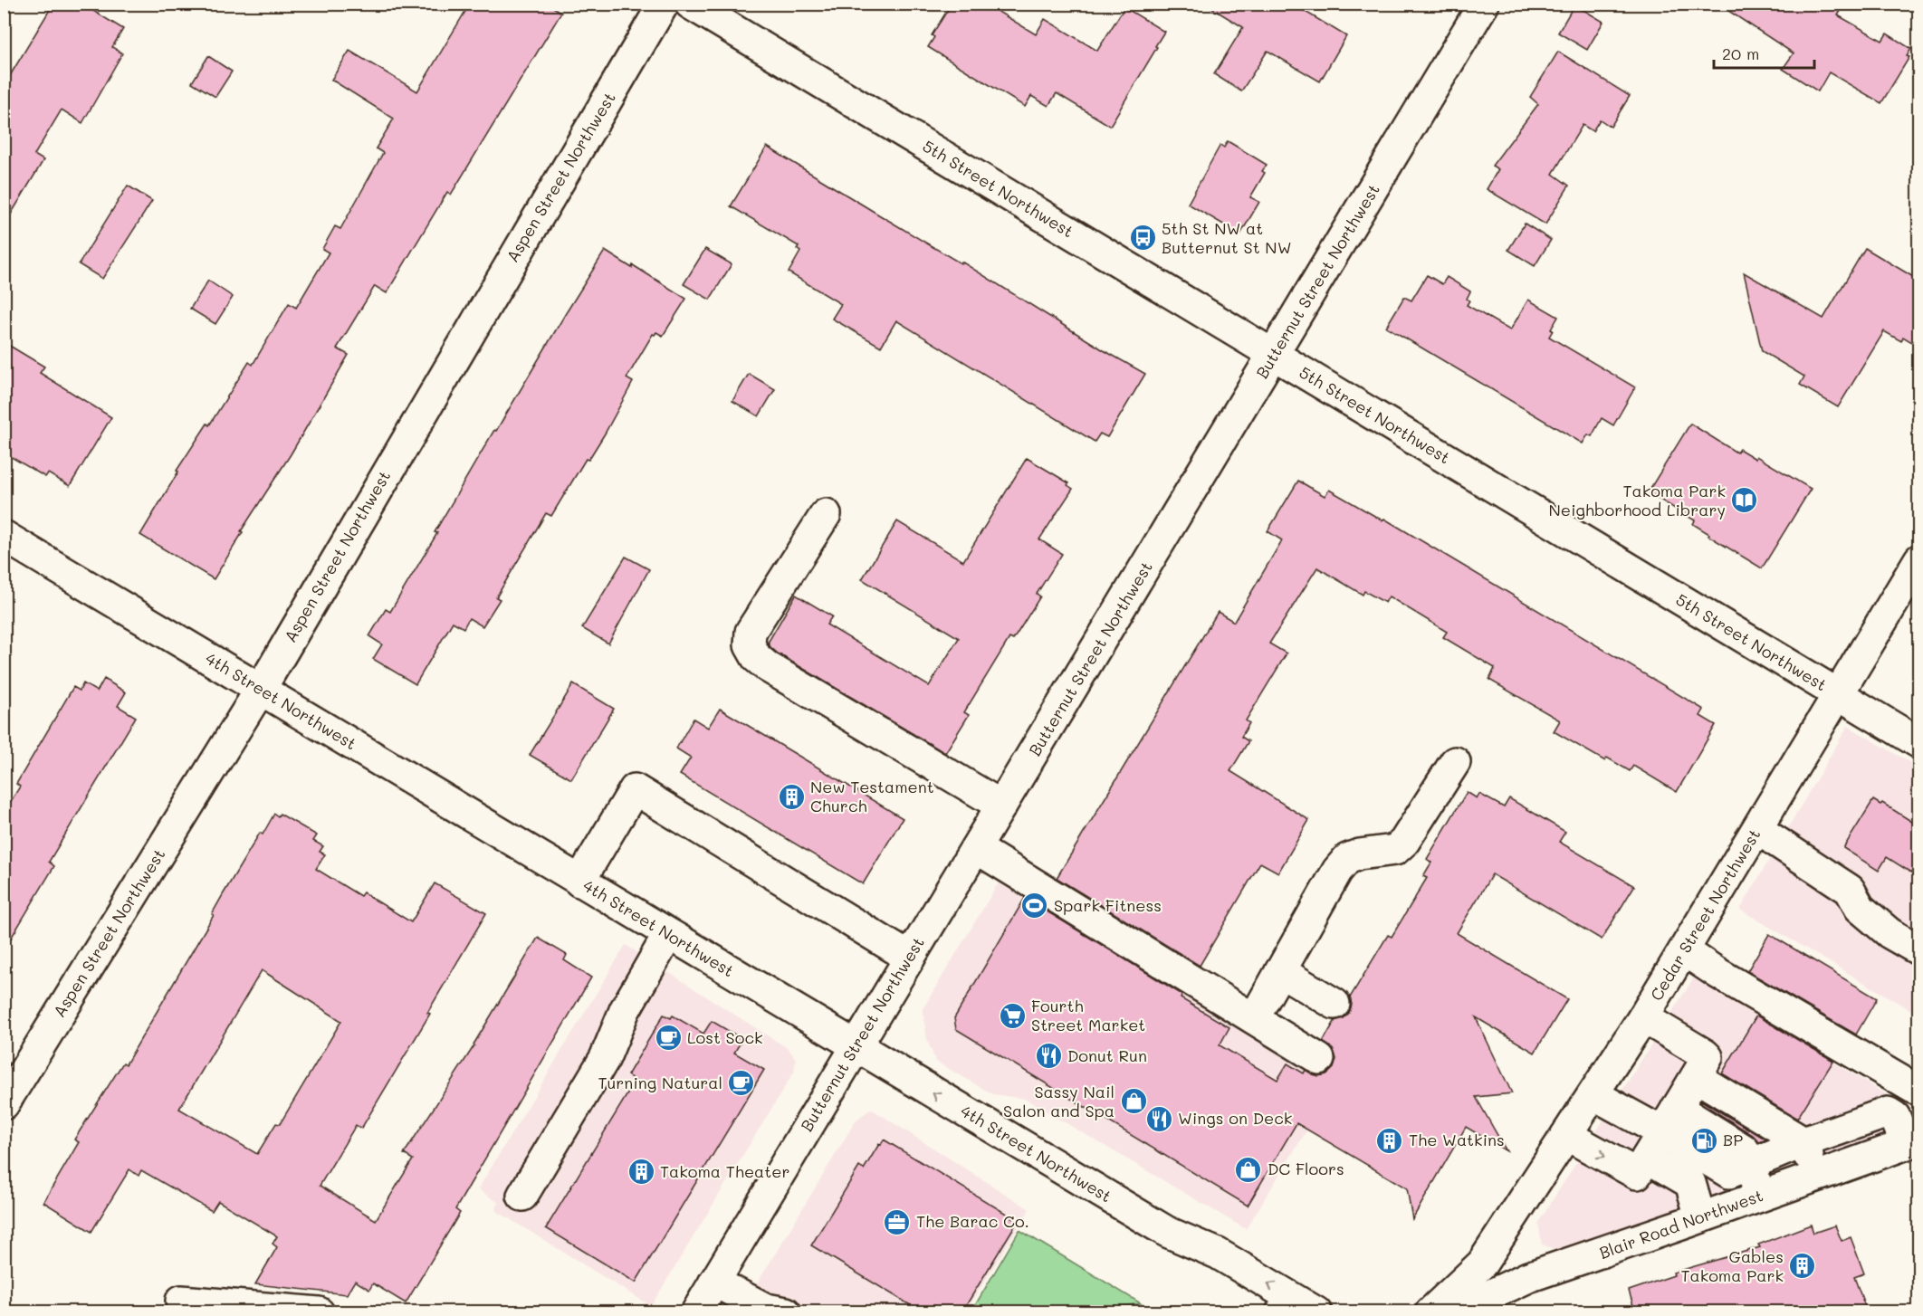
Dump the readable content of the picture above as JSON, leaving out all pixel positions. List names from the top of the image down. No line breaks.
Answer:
{"streets":{"street":["Aspen Street Northwest","5th Street Northwest","Butternut Street Northwest","4th Street Northwest","Cedar Street Northwest","Blair Road Northwest"]},"crossings":[["Aspen Street Northwest","4th Street Northwest"],["5th Street Northwest","Butternut Street Northwest"],["5th Street Northwest","Cedar Street Northwest"],["Butternut Street Northwest","4th Street Northwest"],["Cedar Street Northwest","Blair Road Northwest"]],"places":{"bus stop":["5th St NW at Butternut St NW"],"library":["Takoma Park Neighborhood Library"],"building":["New Testament Church","The Watkins","Takoma Theater","Gables Takoma Park"],"sports":["Spark Fitness"],"supermarket":["Fourth Street Market"],"cafe":["Lost Sock","Turning Natural"],"restaurant":["Donut Run","Wings on Deck"],"shop":["Sassy Nail Salon and Spa","DC Floors"],"fuel station":["BP"],"office":["The Barac Co."]},"scale_bar":"20 m"}
